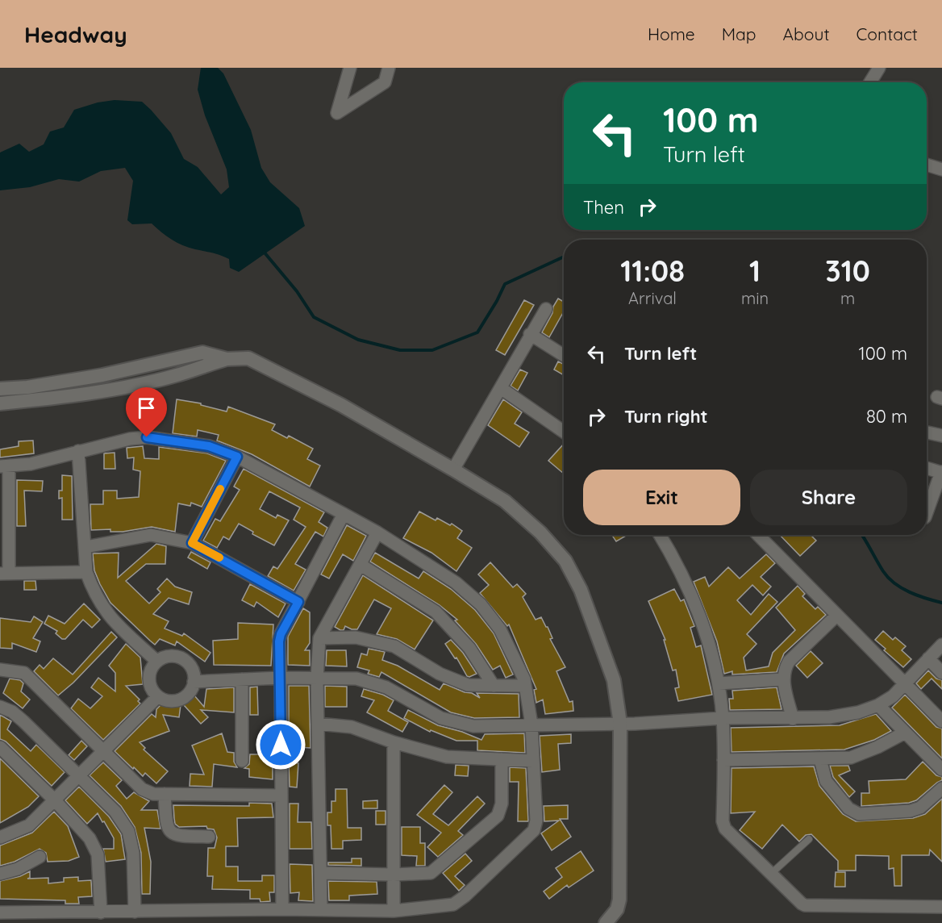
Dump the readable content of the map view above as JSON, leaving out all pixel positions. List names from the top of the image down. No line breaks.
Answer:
{"page":{"header":"Headway","nav":["Home","Map","About","Contact"],"turn":["100 m","Turn left"],"then":"Then","eta":["11:08","Arrival","1","min","310","m"],"list":[{"name":"Turn left","value":"100 m"},{"name":"Turn right","value":"80 m"}],"buttons":["Exit","Share"]}}
